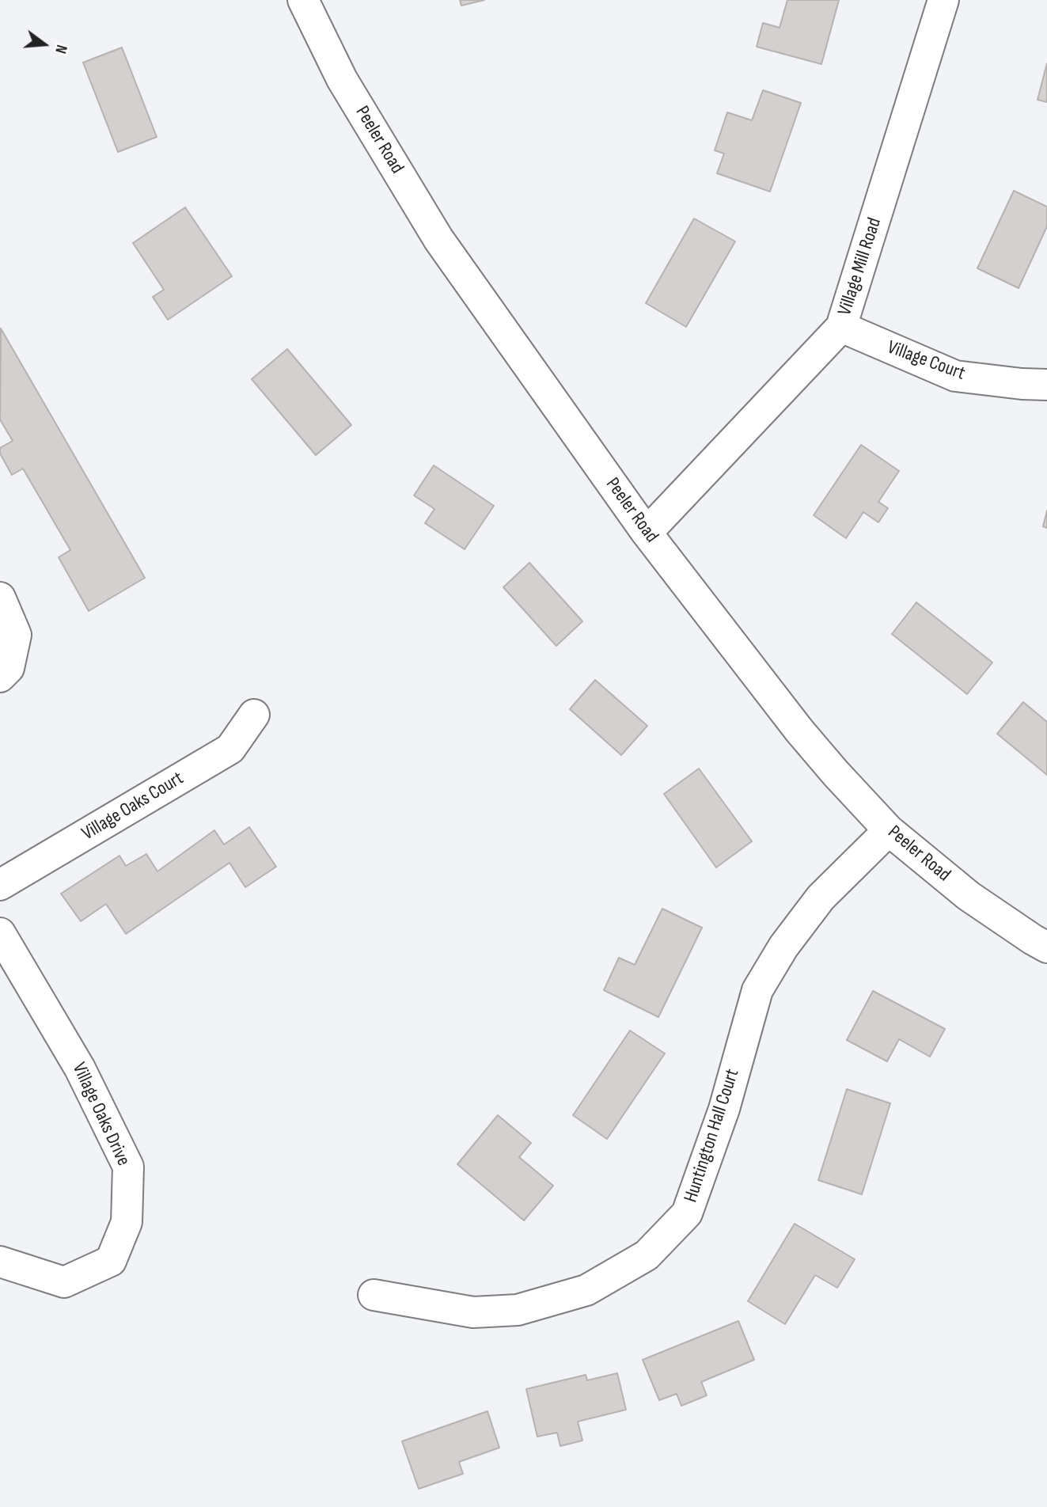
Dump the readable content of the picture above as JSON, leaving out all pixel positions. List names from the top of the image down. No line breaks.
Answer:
{"streets":{"street":["Peeler Road","Village Mill Road","Village Court","Village Oaks Court","Village Oaks Drive","Huntington Hall Court"]},"crossings":[["Peeler Road","Village Mill Road"],["Peeler Road","Huntington Hall Court"],["Village Mill Road","Village Court"]],"north":"right"}
